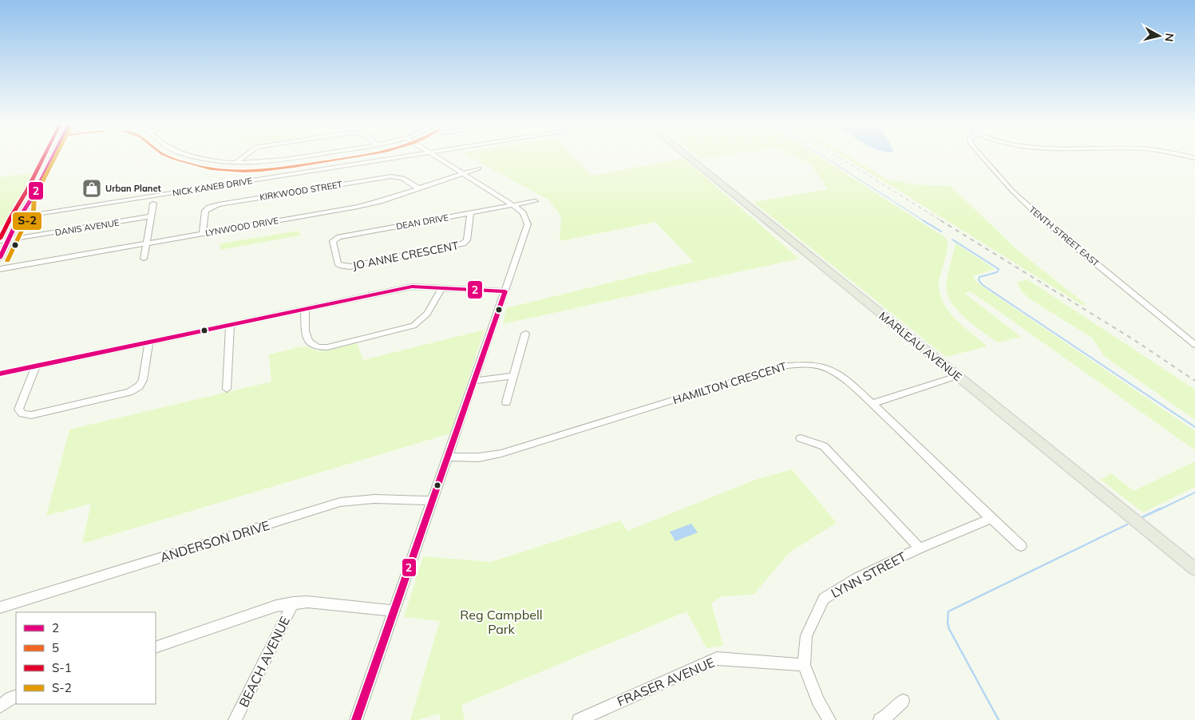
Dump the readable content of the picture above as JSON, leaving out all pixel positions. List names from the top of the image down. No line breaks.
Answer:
{"streets":{"main road":["MARLEAU AVENUE"],"street":["NICK KANEB DRIVE","KIRKWOOD STREET","DEAN DRIVE","LYNWOOD DRIVE","DANIS AVENUE","TENTH STREET EAST","JO ANNE CRESCENT","HAMILTON CRESCENT","ANDERSON DRIVE","LYNN STREET","BEACH AVENUE","FRASER AVENUE"]},"crossings":[["KIRKWOOD STREET","LYNWOOD DRIVE"],["DEAN DRIVE","JO ANNE CRESCENT"],["HAMILTON CRESCENT","LYNN STREET"],["LYNN STREET","FRASER AVENUE"]],"parks":["Reg Campbell Park"],"places":{"shop":["Urban Planet"]},"lines":["transit line 2","transit line 5","transit line S-1","transit line S-2"],"legend":["2","5","S-1","S-2"],"north":"right"}
